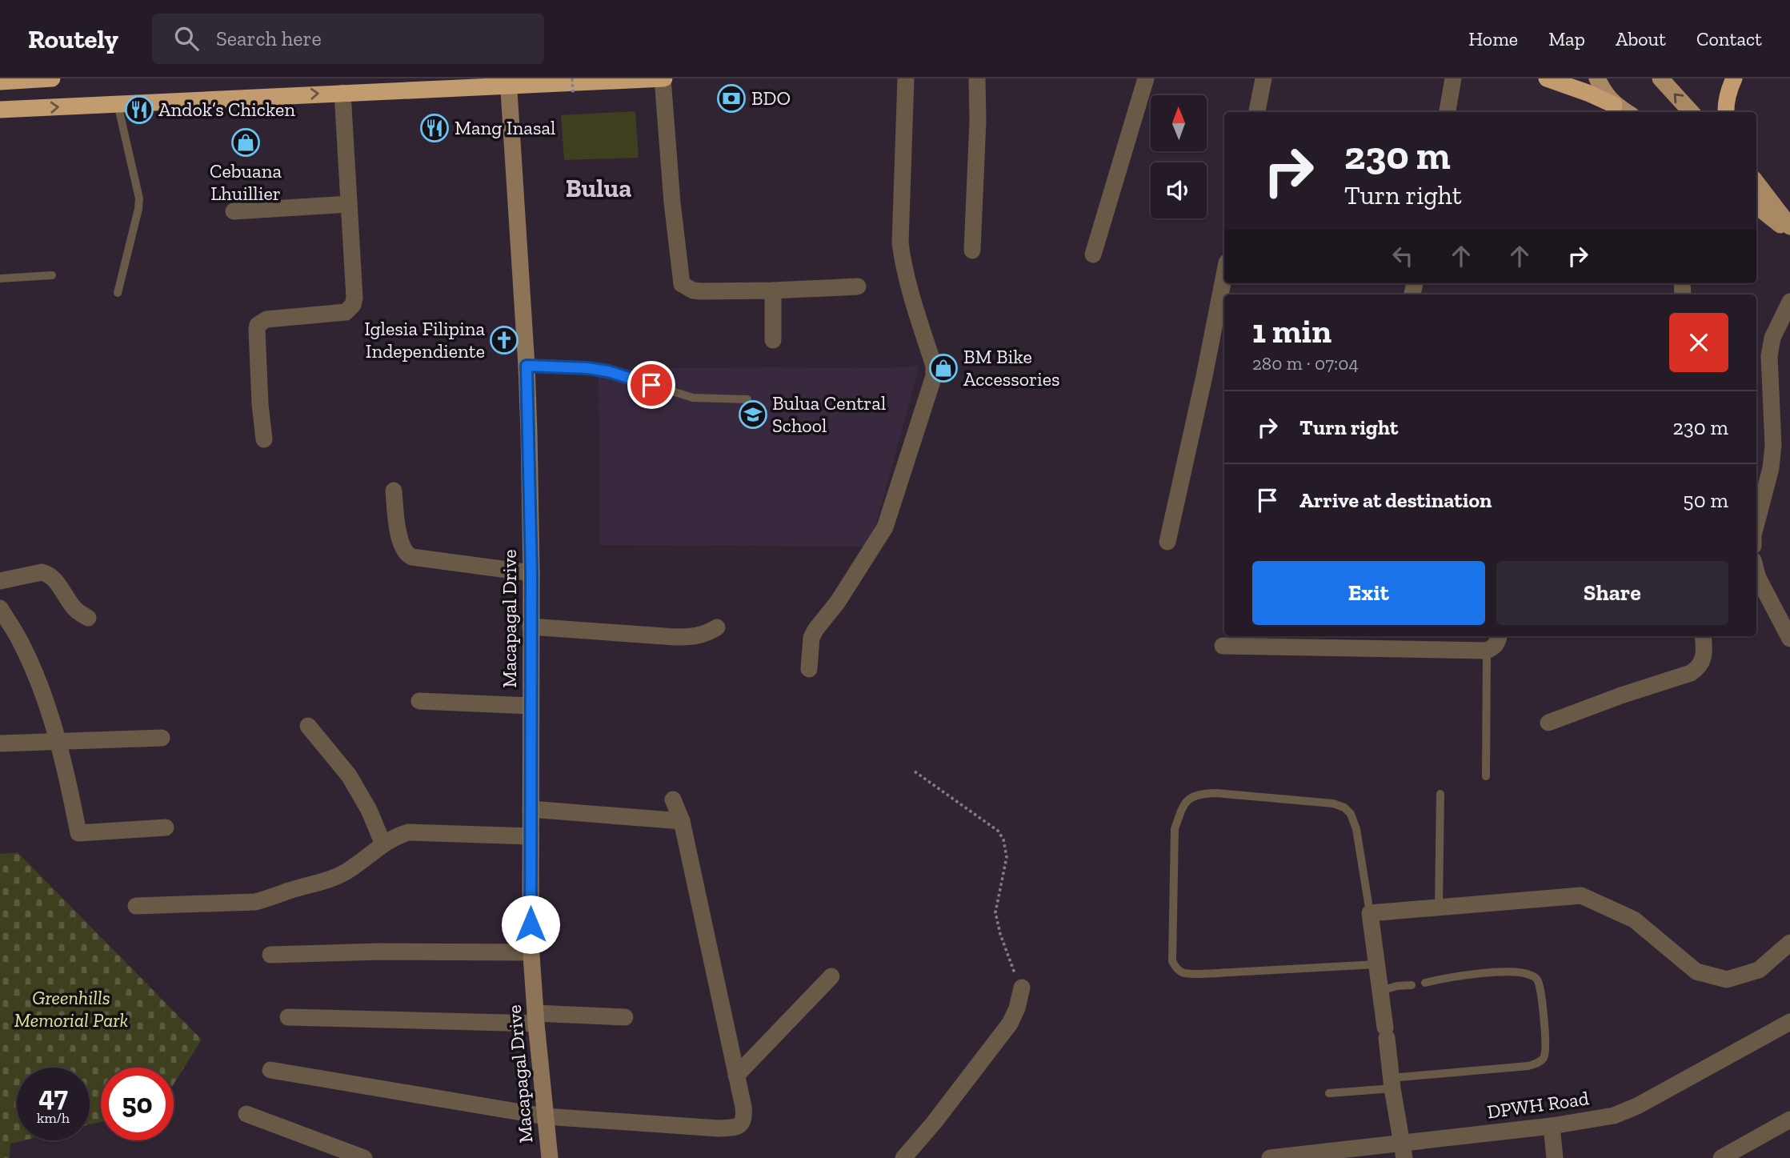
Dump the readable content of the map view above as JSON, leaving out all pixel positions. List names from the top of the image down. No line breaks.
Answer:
{"streets":{"main road":["Macapagal Drive"],"street":["DPWH Road"]},"districts":["Bulua"],"parks":["Greenhills Memorial Park"],"places":{"bank":["BDO"],"restaurant":["Andok’s Chicken","Mang Inasal"],"shop":["Cebuana Lhuillier","BM Bike Accessories"],"church":["Iglesia Filipina Independiente"],"school or university":["Bulua Central School"]},"north":"top","page":{"header":"Routely","search":"Search here","nav":["Home","Map","About","Contact"],"turn":["230 m","Turn right"],"heading":["1 min","280 m · 07:04"],"list":[{"name":"Turn right","value":"230 m"},{"name":"Arrive at destination","value":"50 m"}],"buttons":["Exit","Share"],"speed":"47 km/h","limit":"50"}}
